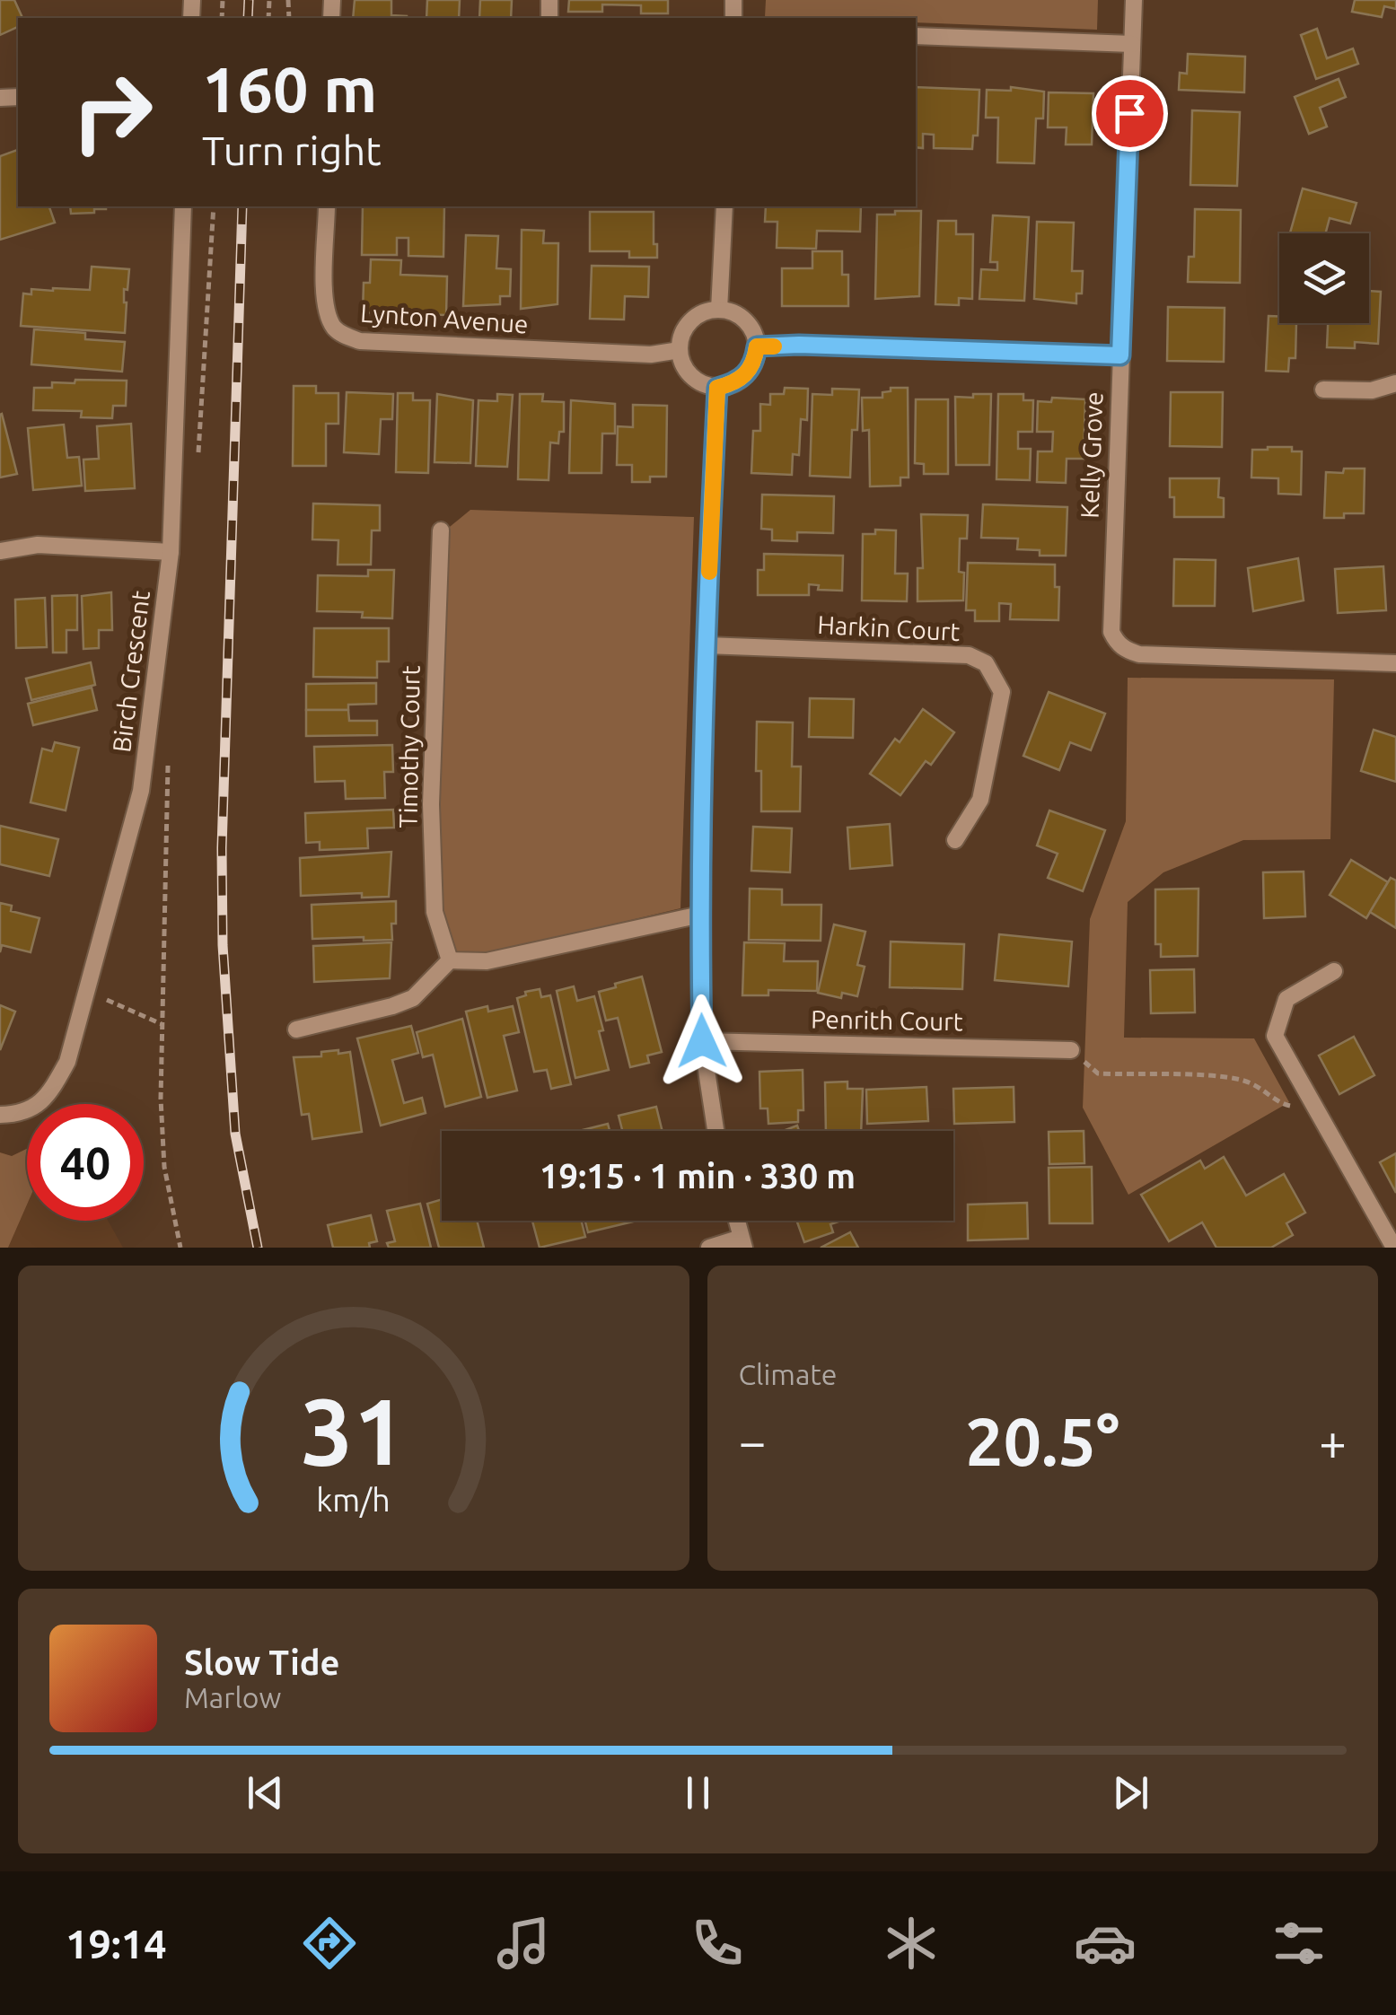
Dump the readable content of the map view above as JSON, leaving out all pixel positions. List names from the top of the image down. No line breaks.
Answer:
{"streets":{"street":["Lynton Avenue","Kelly Grove","Harkin Court","Birch Crescent","Timothy Court","Penrith Court"]},"page":{"turn":["160 m","Turn right"],"limit":"40","trip":"19:15 · 1 min · 330 m","tile":"Climate","heat":["−","20.5°","+"],"song":["Slow Tide","Marlow"],"tabs":"19:14","gauge":["31","km/h"]}}
